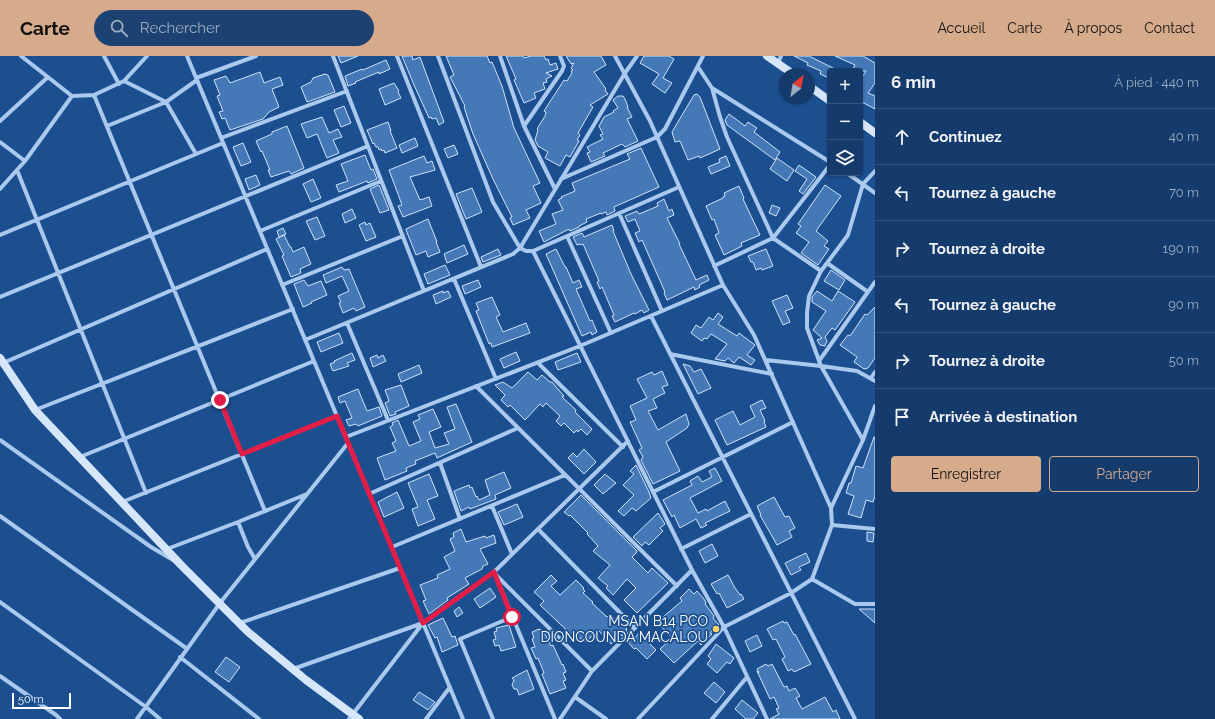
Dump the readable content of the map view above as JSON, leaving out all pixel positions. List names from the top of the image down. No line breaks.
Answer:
{"places":["MSAN B14 PCO DIONCOUNDA MACALOU"],"scale_bar":"50 m","north":"top right","page":{"header":"Carte","search":"Rechercher","nav":["Accueil","Carte","À propos","Contact"],"heading":["6 min","À pied · 440 m"],"map_buttons":["+","−"],"list":[["Continuez","40 m"],["Tournez à gauche","70 m"],["Tournez à droite","190 m"],["Tournez à gauche","90 m"],["Tournez à droite","50 m"],"Arrivée à destination"],"buttons":["Enregistrer","Partager"],"scale":"50 m"}}
